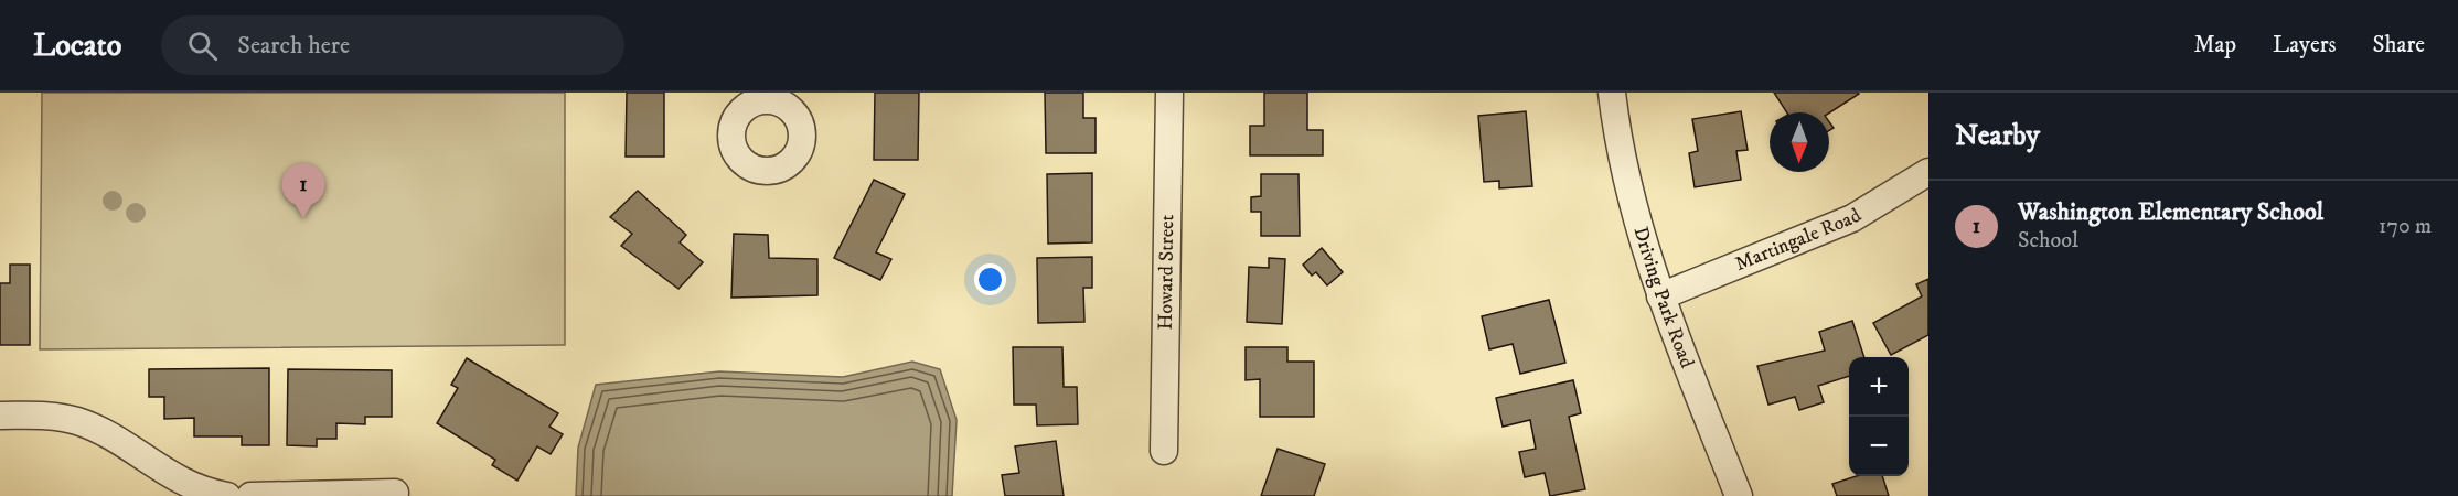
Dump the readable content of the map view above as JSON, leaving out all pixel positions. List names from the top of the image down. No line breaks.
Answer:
{"streets":{"street":["Martingale Road","Howard Street","Driving Park Road"]},"crossings":[["Martingale Road","Driving Park Road"]],"north":"bottom","page":{"header":"Locato","search":"Search here","nav":["Map","Layers","Share"],"heading":"Nearby","pins":"1","list":[{"mark":"1","name":"Washington Elementary School","note":"School","value":"170 m"}],"map_buttons":["+","−"]}}
